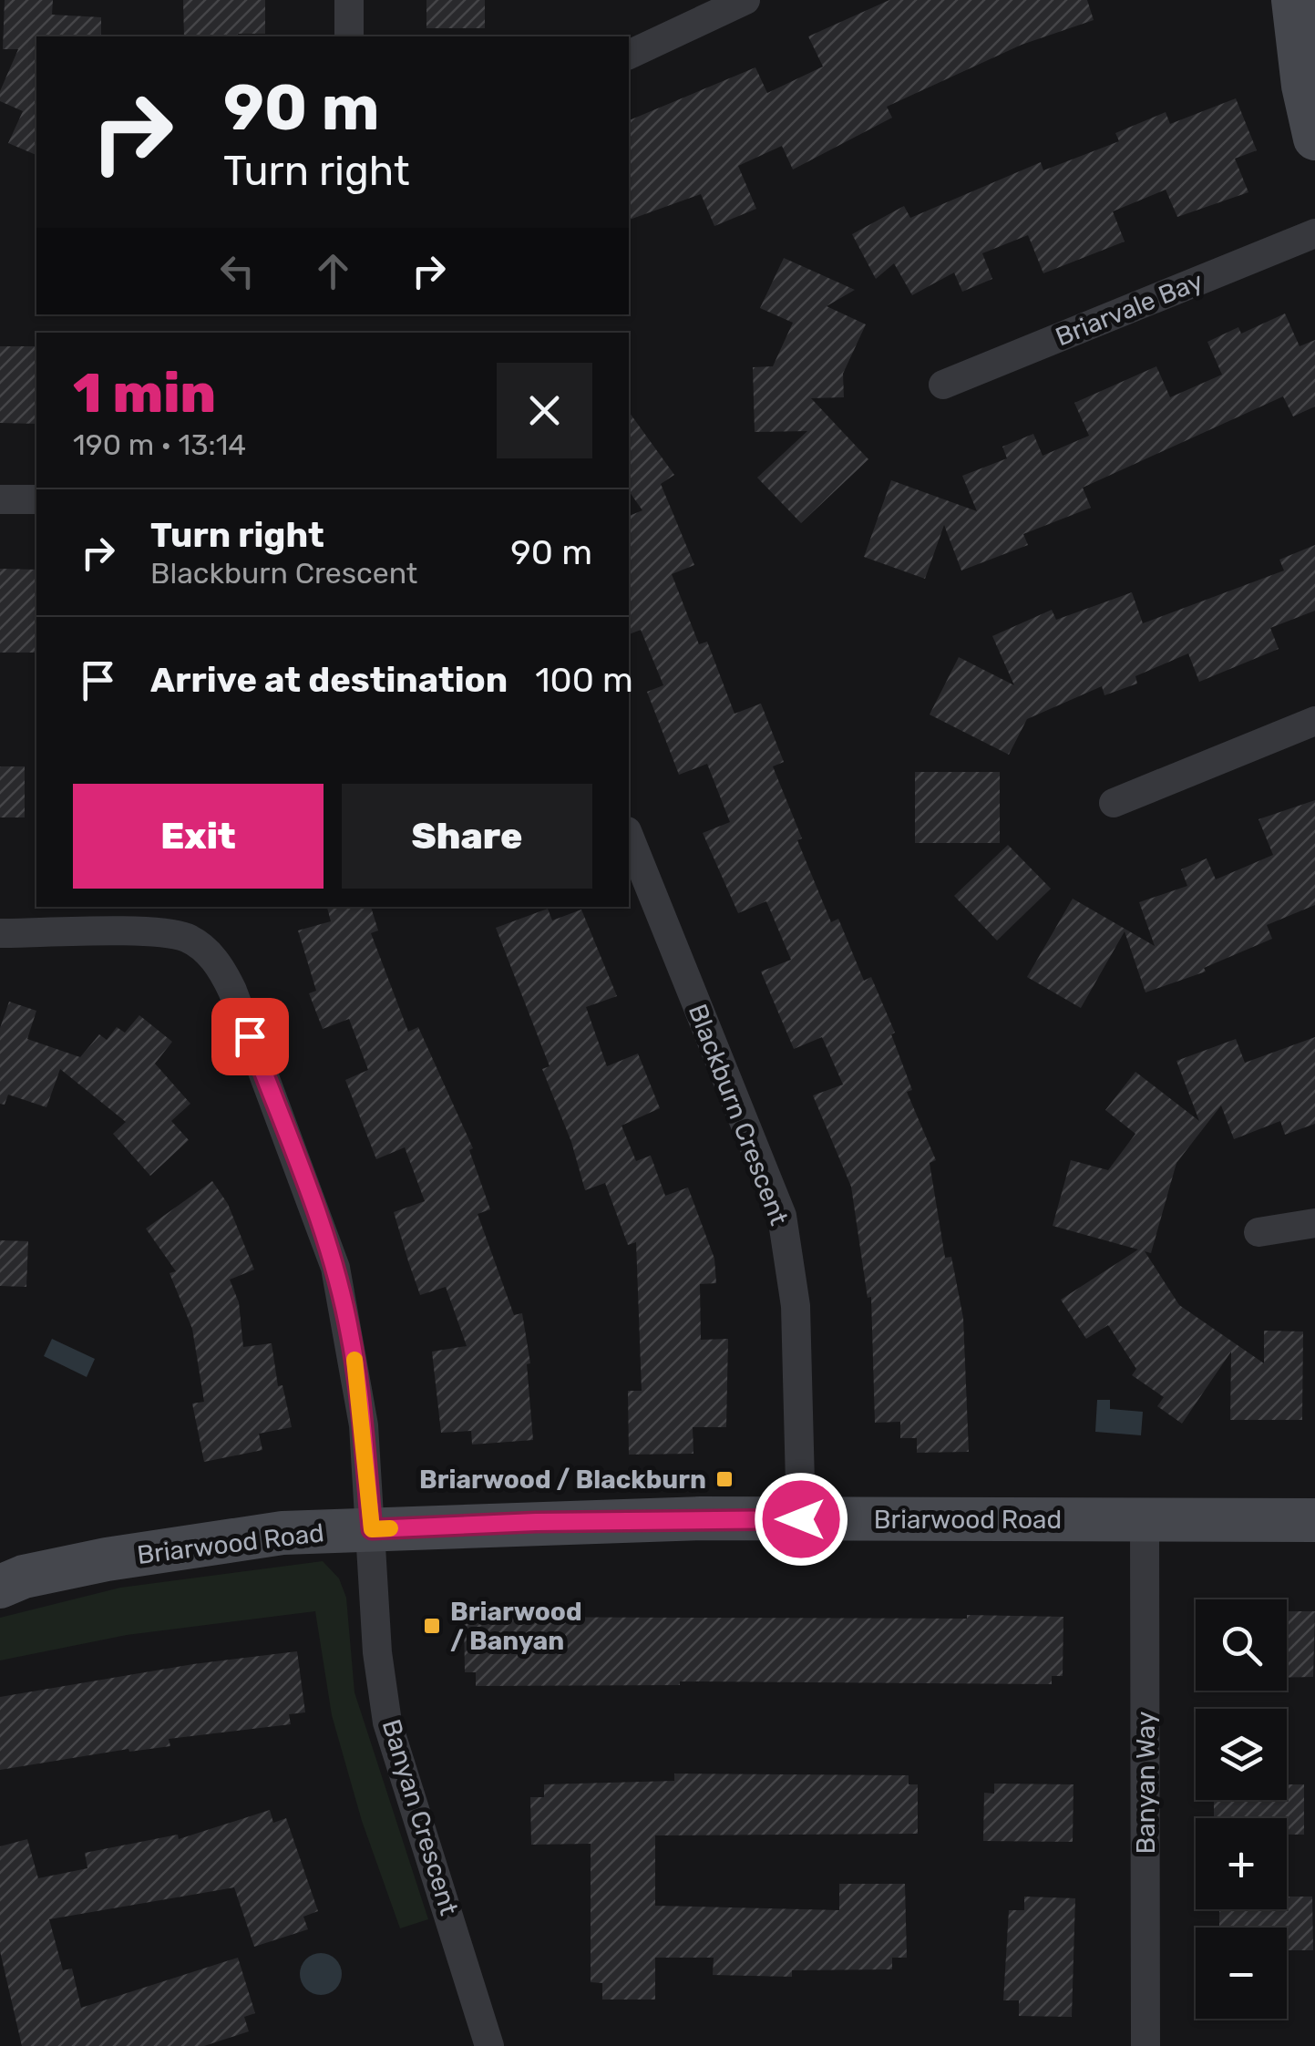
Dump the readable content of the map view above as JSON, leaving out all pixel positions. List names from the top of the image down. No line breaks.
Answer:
{"streets":{"street":["Briarvale Bay","Blackburn Crescent","Briarwood Road","Banyan Way","Banyan Crescent"]},"crossings":[["Blackburn Crescent","Briarwood Road"],["Briarwood Road","Banyan Way"],["Briarwood Road","Banyan Crescent"]],"places":{"transit":["Briarwood / Blackburn","Briarwood / Banyan"]},"page":{"turn":["90 m","Turn right"],"heading":["1 min","190 m · 13:14"],"list":[{"name":"Turn right","note":"Blackburn Crescent","value":"90 m"},{"name":"Arrive at destination","value":"100 m"}],"buttons":["Exit","Share"],"map_buttons":["+","−"]}}
